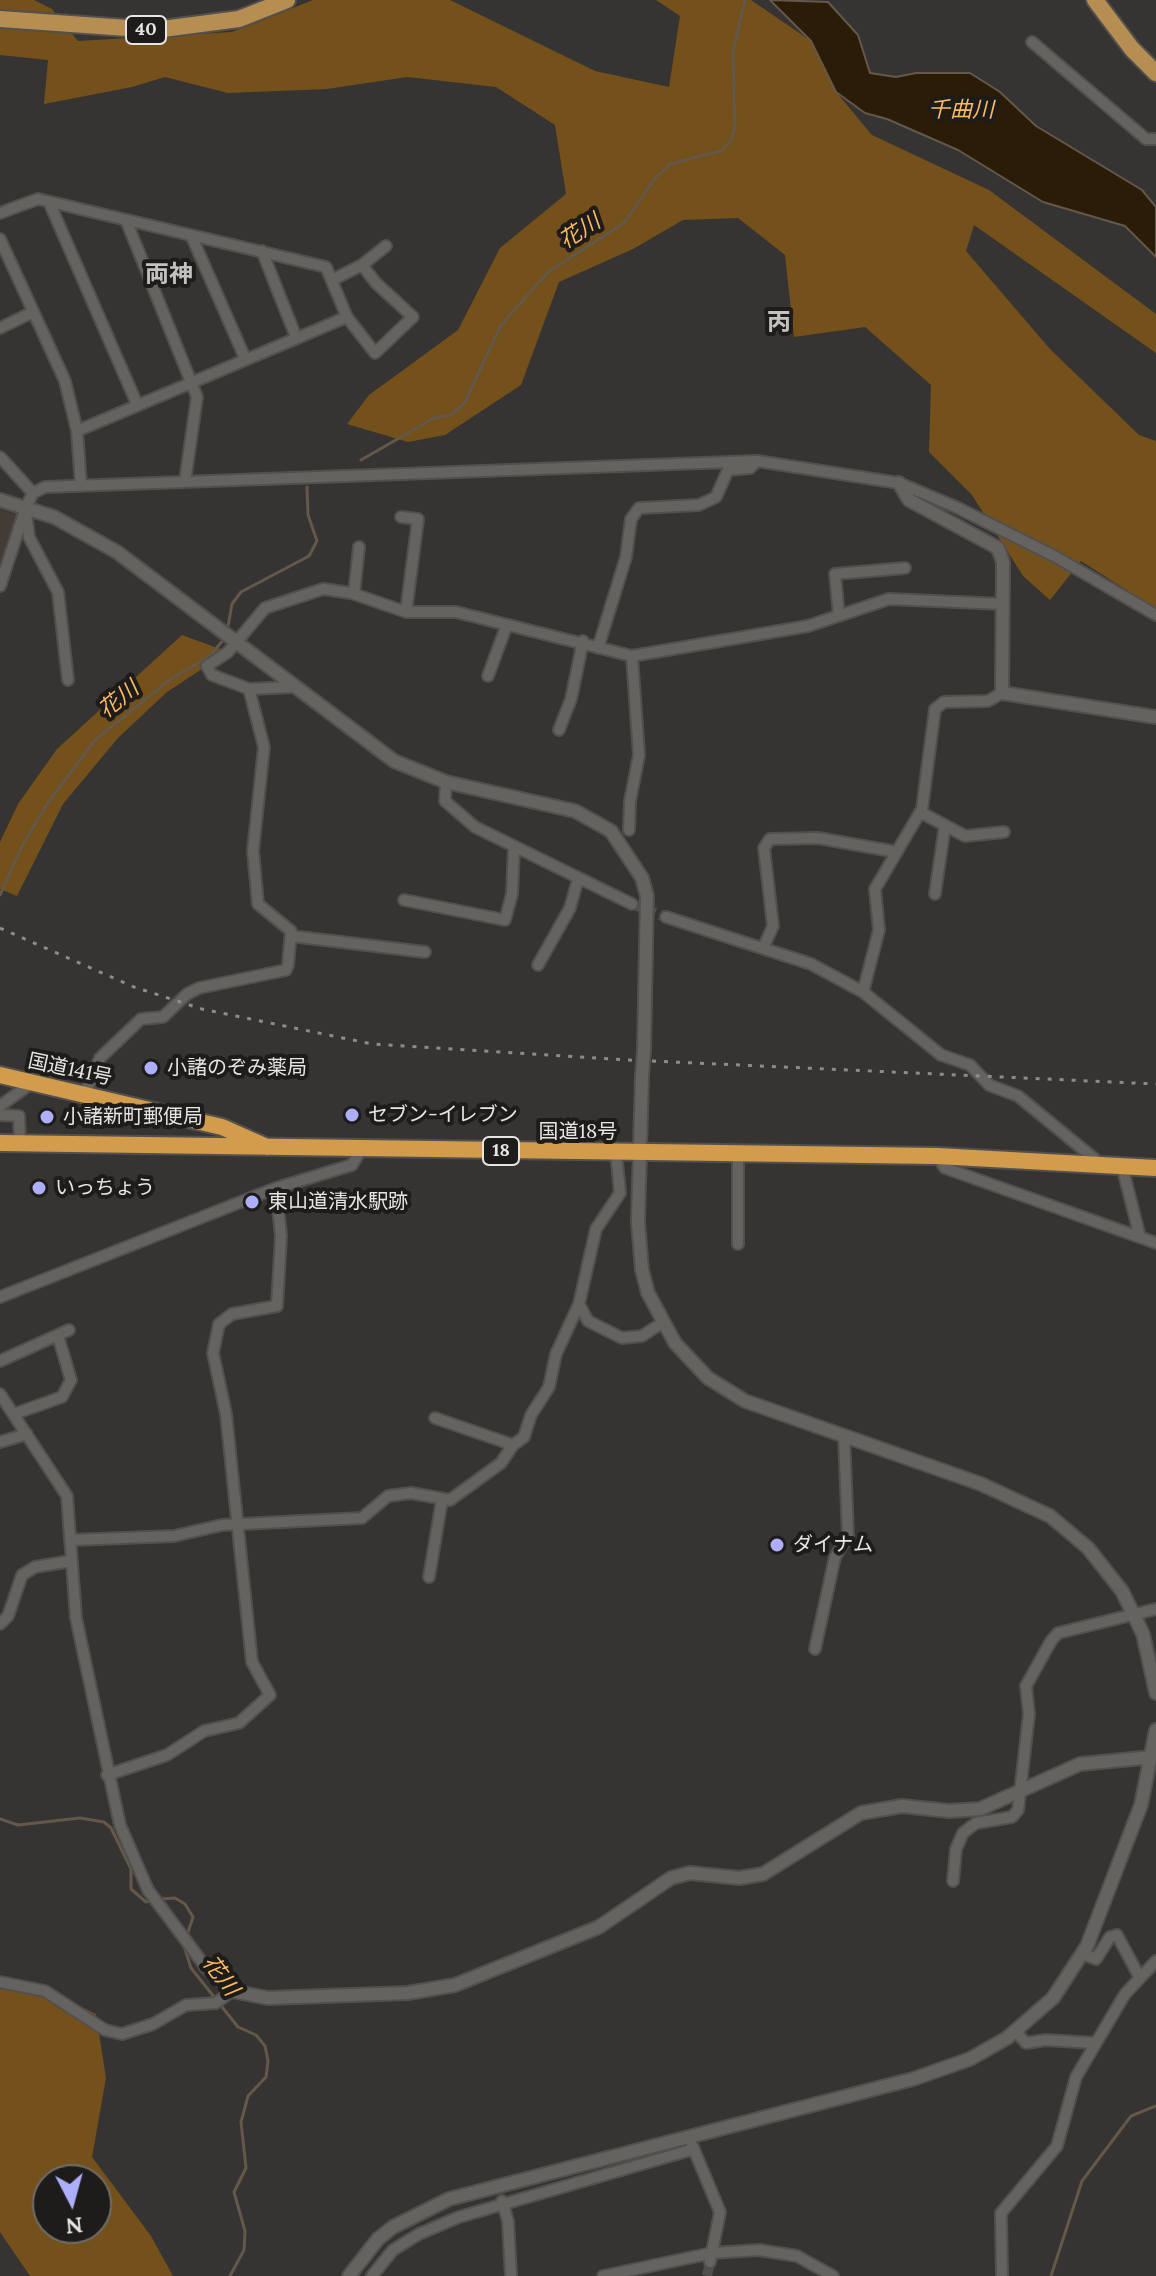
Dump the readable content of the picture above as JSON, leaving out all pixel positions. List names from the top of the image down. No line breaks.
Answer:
{"streets":{"highway":["国道141号","国道18号","18"],"main road":["40"]},"crossings":[["国道141号","国道18号"]],"districts":["両神","丙"],"water":["千曲川","花川"],"places":["小諸のぞみ薬局","セブン-イレブン","小諸新町郵便局","いっちょう","東山道清水駅跡","ダイナム"],"north":"bottom"}
